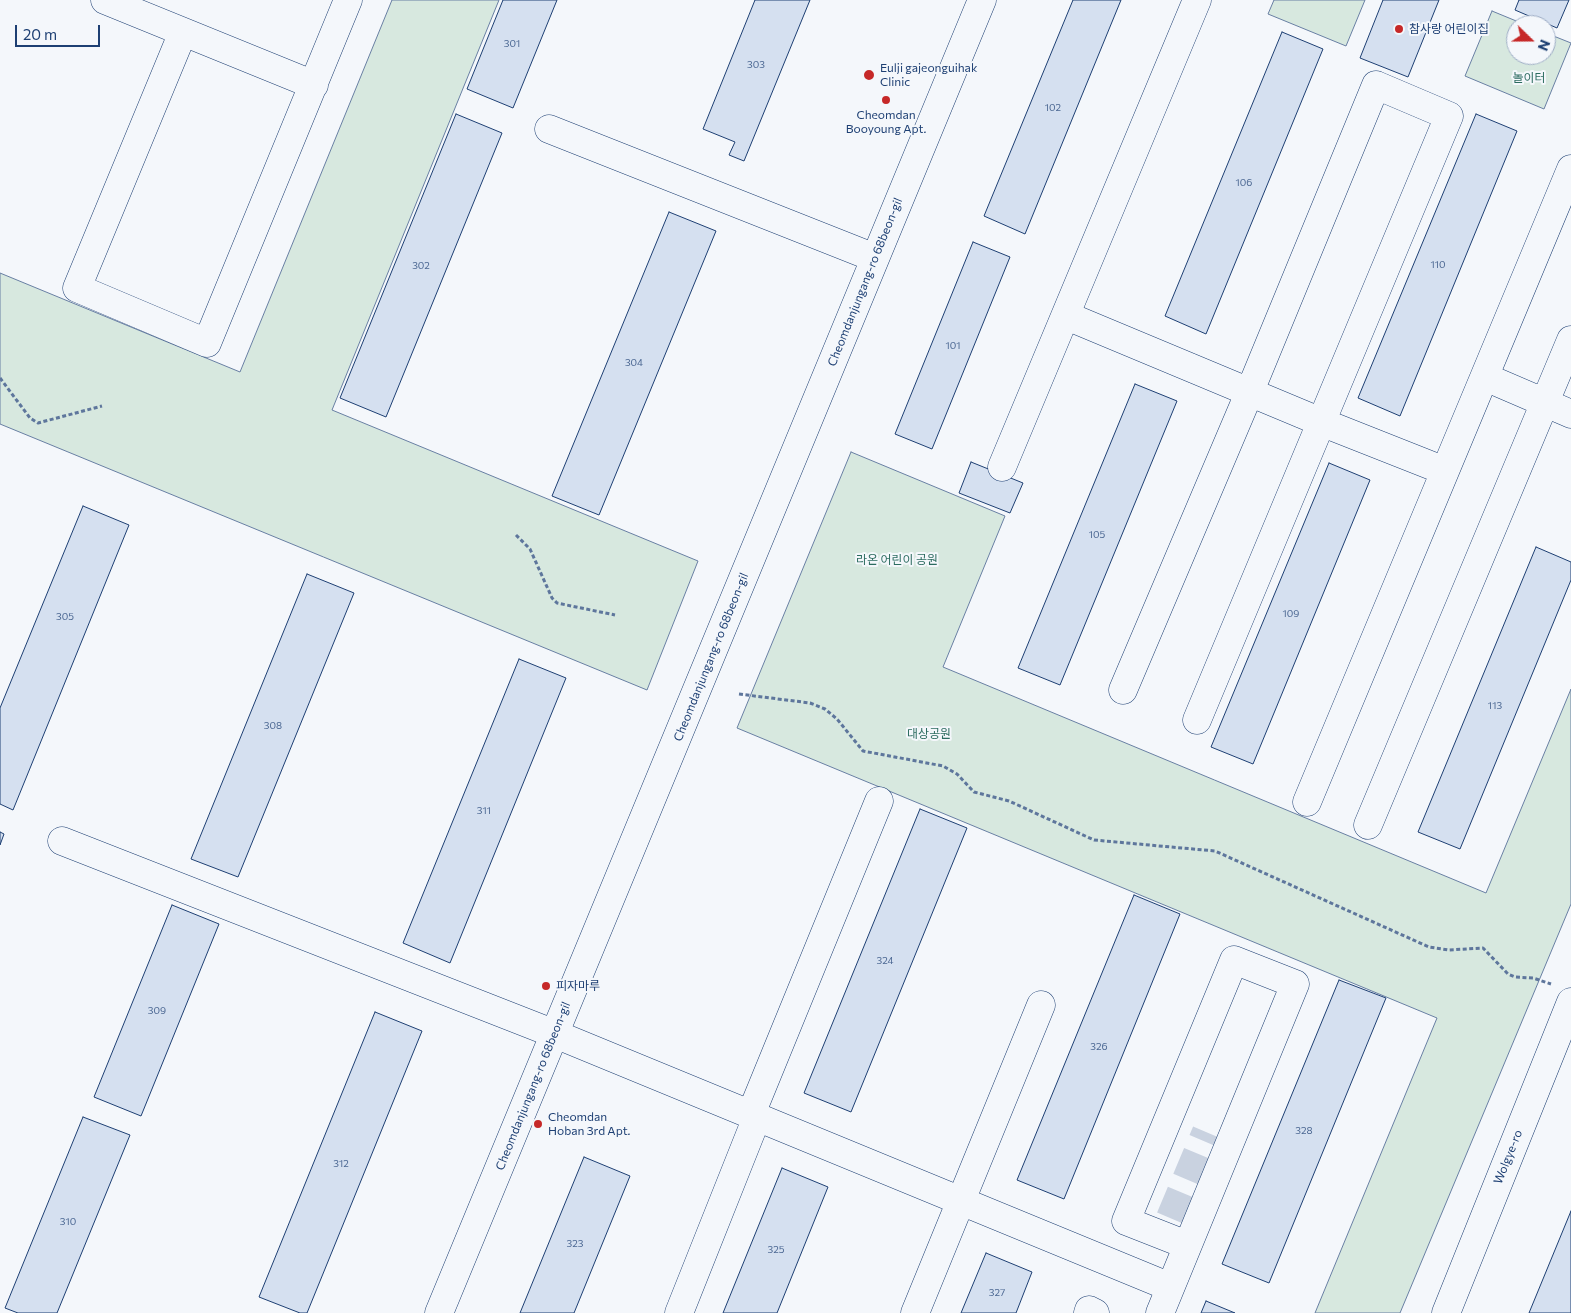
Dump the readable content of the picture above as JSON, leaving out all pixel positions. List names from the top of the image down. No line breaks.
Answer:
{"streets":{"street":["Cheomdanjungang-ro 68beon-gil","Wolgye-ro"]},"parks":["놀이터","라온 어린이 공원","대상공원"],"places":["참사랑 어린이집","Eulji gajeonguihak Clinic","Cheomdan Booyoung Apt.","피자마루","Cheomdan Hoban 3rd Apt."],"house_numbers":["301","303","102","106","110","302","101","304","105","109","305","113","308","311","324","309","326","328","312","310","323","325","327"],"scale_bar":"20 m","north":"right"}
